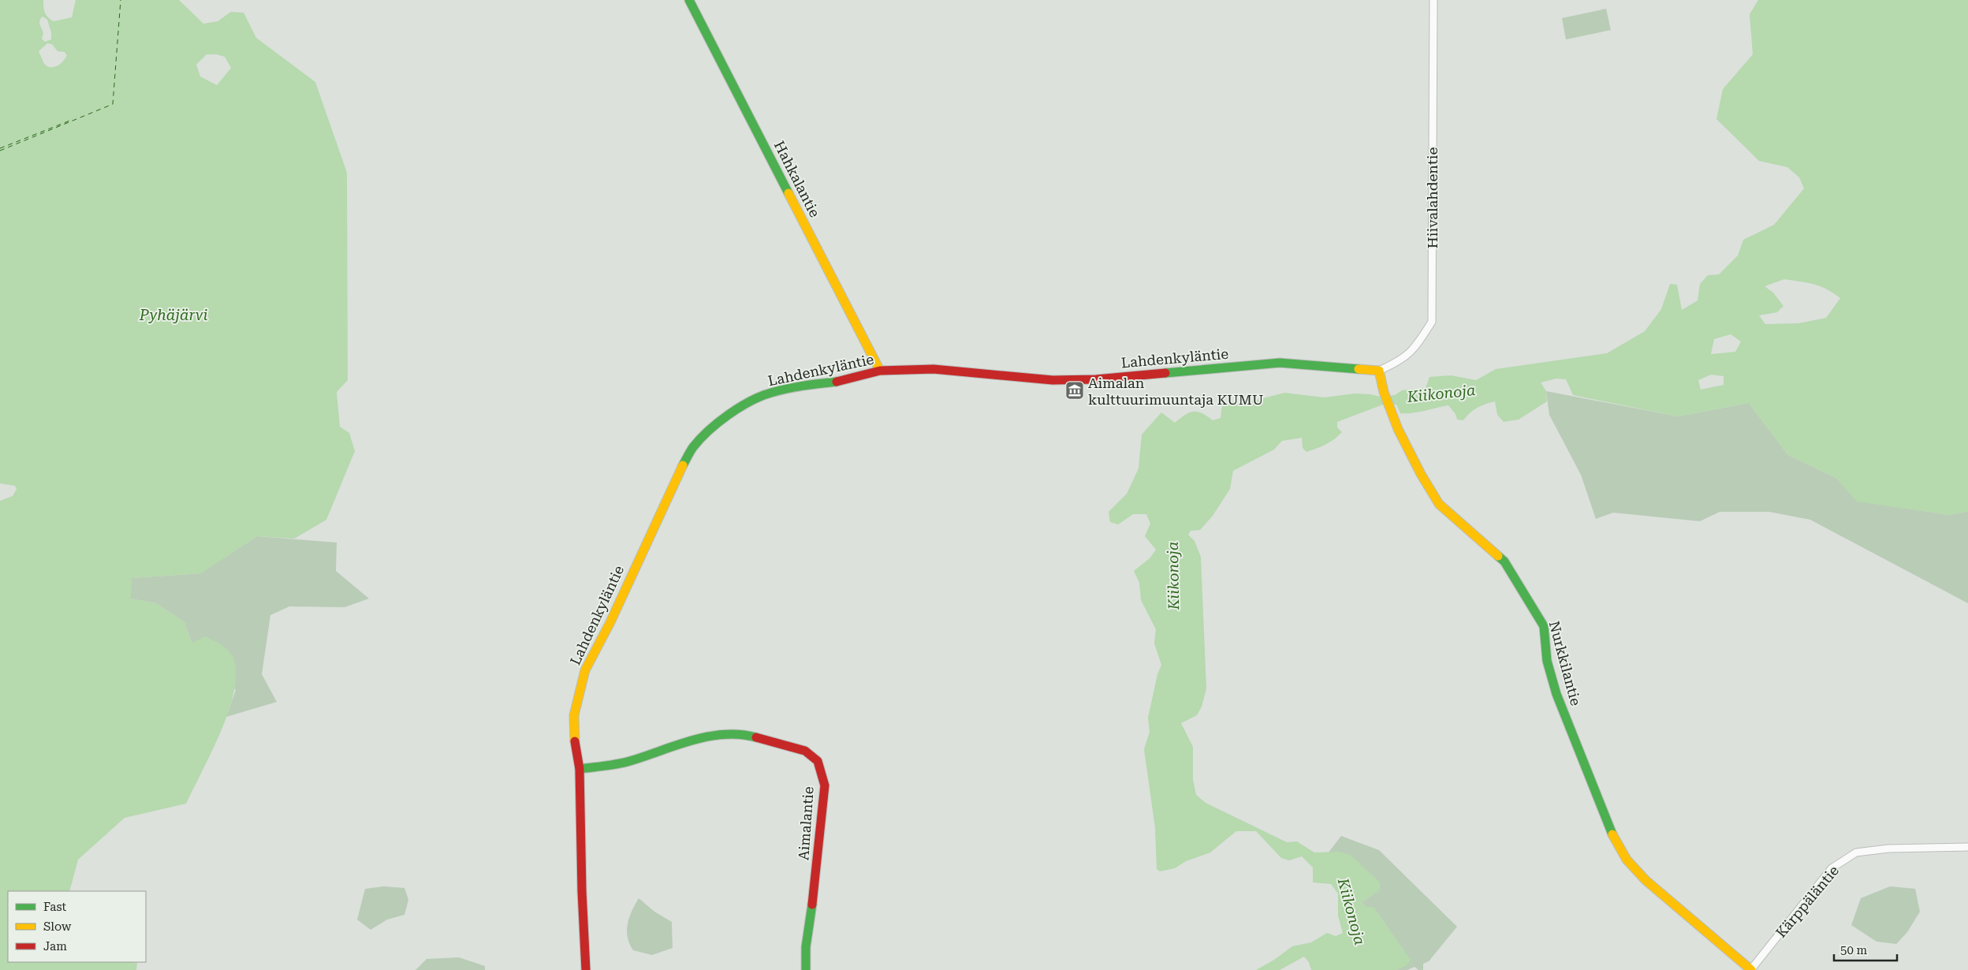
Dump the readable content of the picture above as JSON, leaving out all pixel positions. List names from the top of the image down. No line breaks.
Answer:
{"streets":{"street":["Hahkalantie","Hiivalahdentie","Lahdenkyläntie","Nurkkilantie","Aimalantie","Kärppäläntie"]},"crossings":[["Hahkalantie","Lahdenkyläntie"],["Hiivalahdentie","Lahdenkyläntie"],["Hiivalahdentie","Nurkkilantie"],["Lahdenkyläntie","Nurkkilantie"],["Lahdenkyläntie","Aimalantie"],["Nurkkilantie","Kärppäläntie"]],"water":["Pyhäjärvi","Kiikonoja"],"places":{"museum":["Aimalan kulttuurimuuntaja KUMU"]},"legend":["Fast","Slow","Jam"],"scale_bar":"50 m"}
